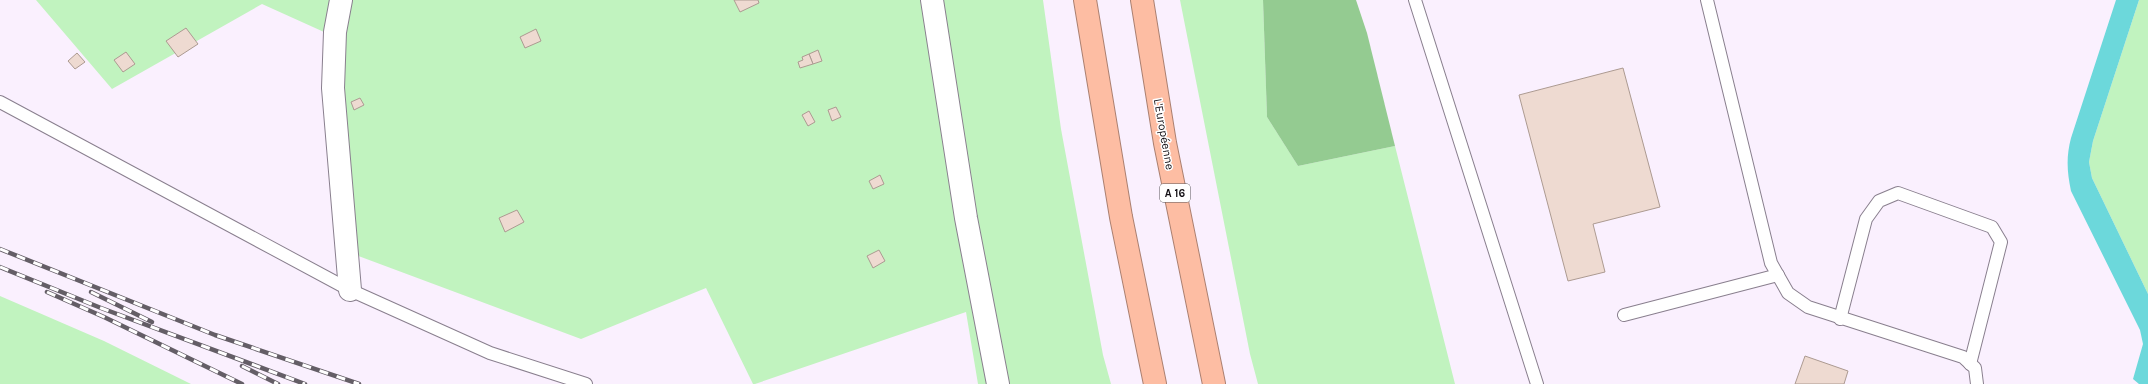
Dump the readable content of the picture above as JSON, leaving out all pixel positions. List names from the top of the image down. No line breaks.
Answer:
{"streets":{"highway":["L'Européenne","A 16"]}}
